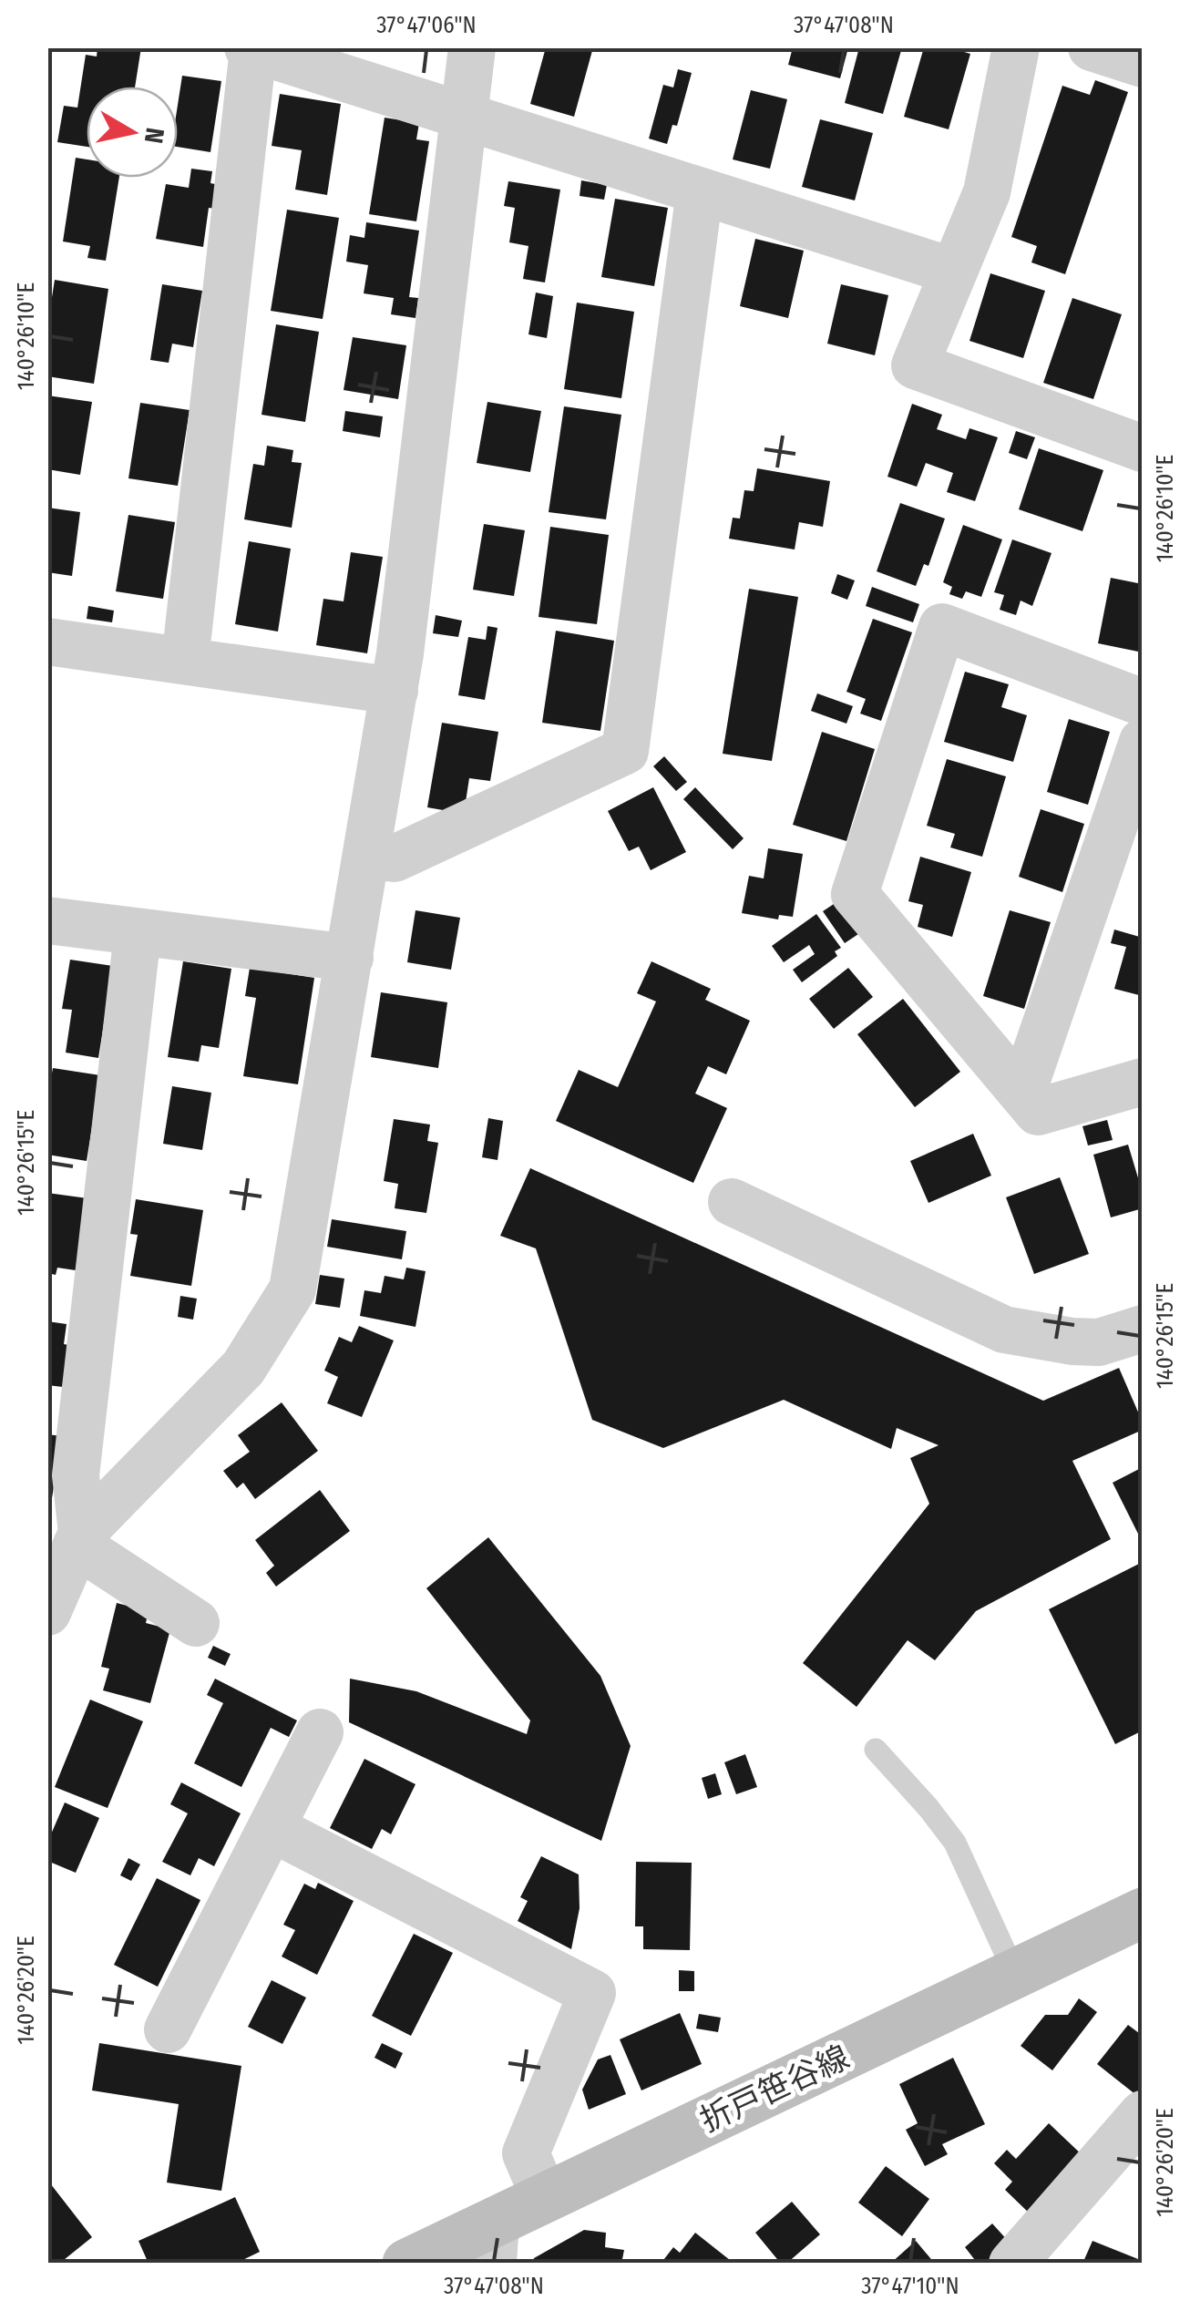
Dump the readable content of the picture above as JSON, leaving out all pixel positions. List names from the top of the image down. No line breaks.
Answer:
{"streets":{"main road":["折戸笹谷線"]},"north":"right","coordinates":["37°47'06\"N","37°47'08\"N","140°26'10\"E","140°26'15\"E","140°26'20\"E","37°47'10\"N"]}
